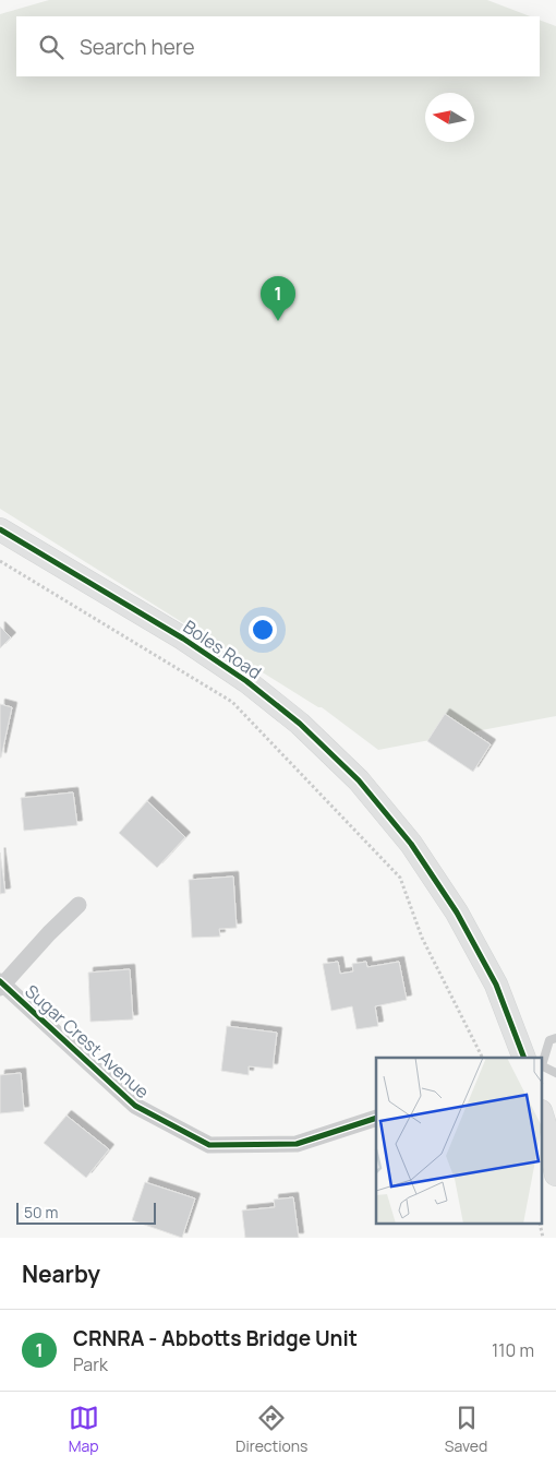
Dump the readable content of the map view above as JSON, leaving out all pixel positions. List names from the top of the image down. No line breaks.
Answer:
{"streets":{"street":["Boles Road","Sugar Crest Avenue"]},"scale_bar":"50 m","north":"left","page":{"search":"Search here","pins":"1","scale":"50 m","heading":"Nearby","list":[{"mark":"1","name":"CRNRA - Abbotts Bridge Unit","note":"Park","value":"110 m"}],"nav":["Map","Directions","Saved"]}}
